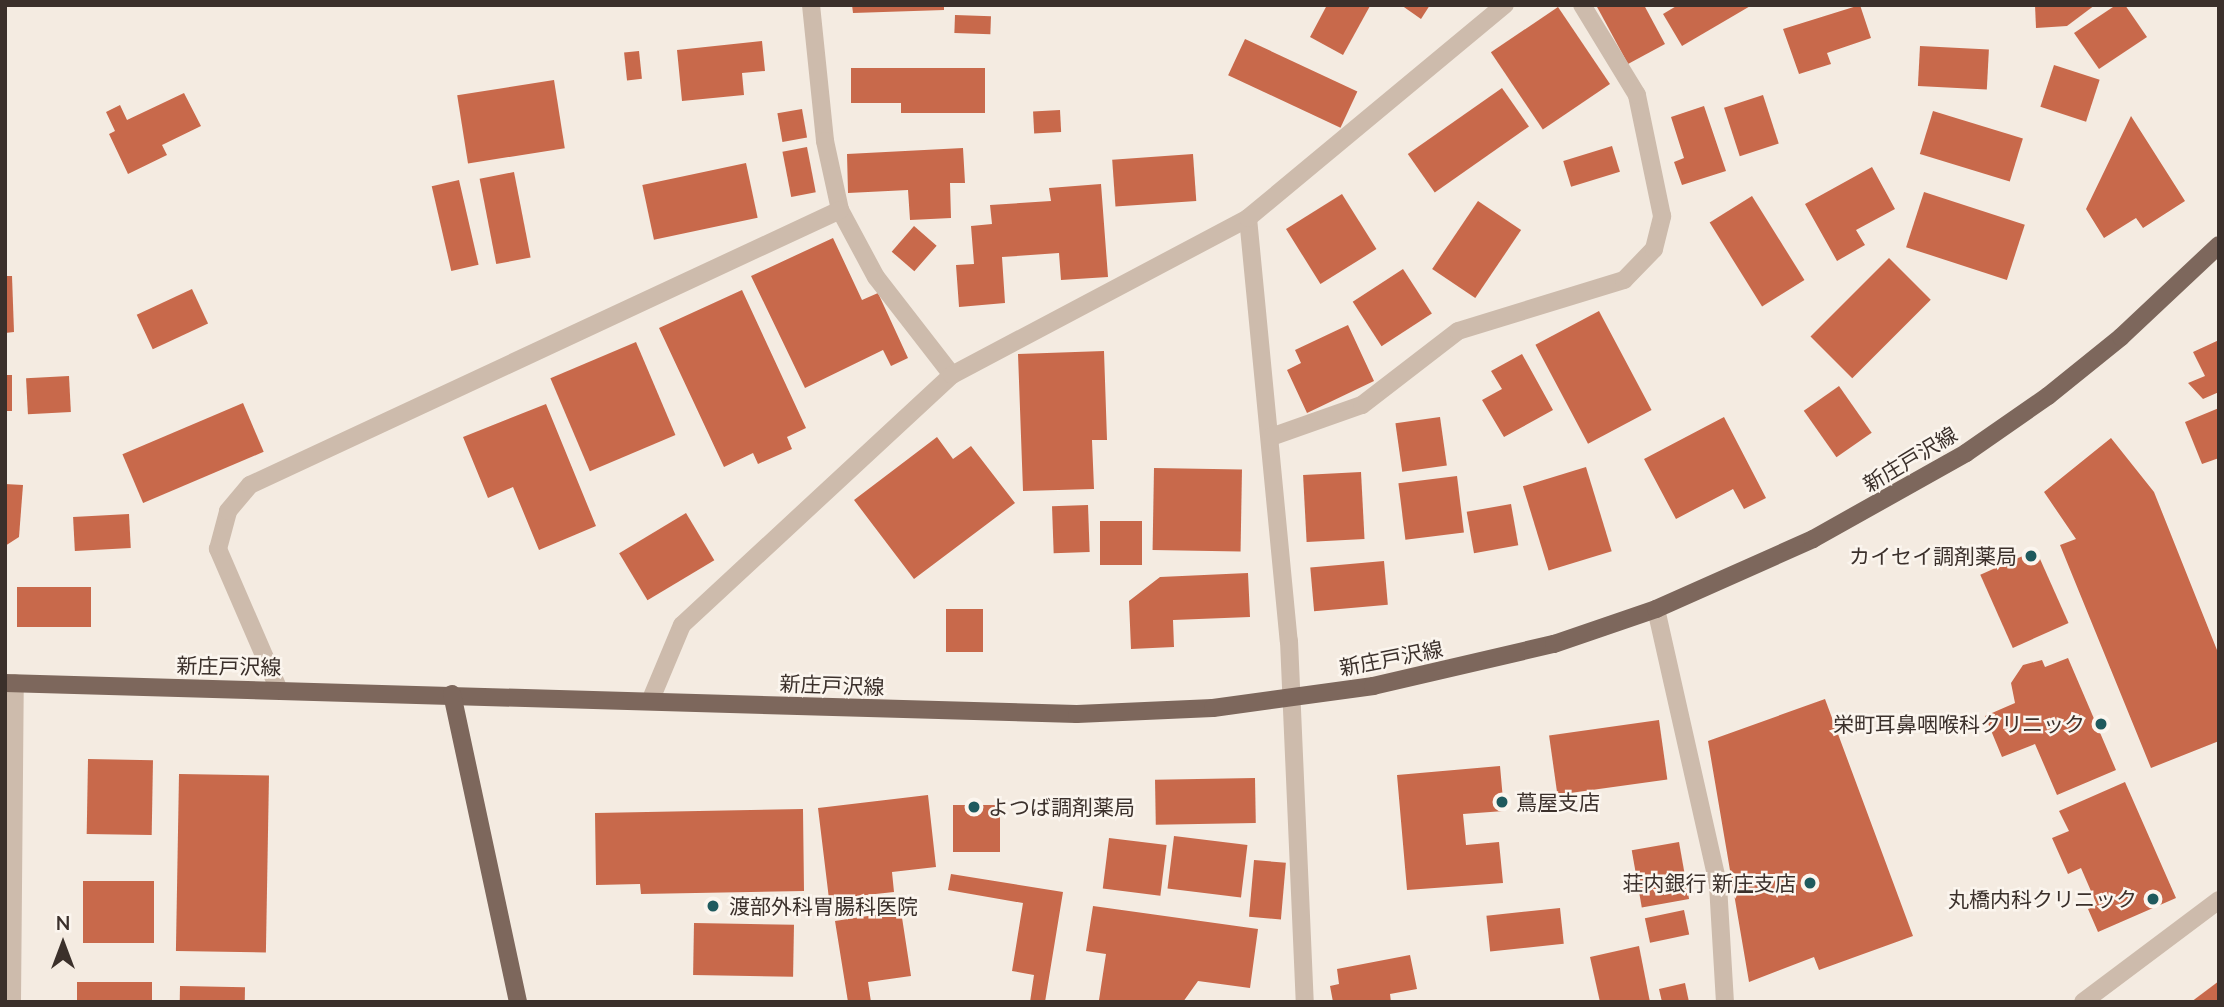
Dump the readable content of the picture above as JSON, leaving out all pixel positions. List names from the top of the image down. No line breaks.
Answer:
{"streets":{"main road":["新庄戸沢線"]},"places":["カイセイ調剤薬局","栄町耳鼻咽喉科クリニック","蔦屋支店","よつば調剤薬局","荘内銀行 新庄支店","丸橋内科クリニック","渡部外科胃腸科医院"],"north":"top"}
